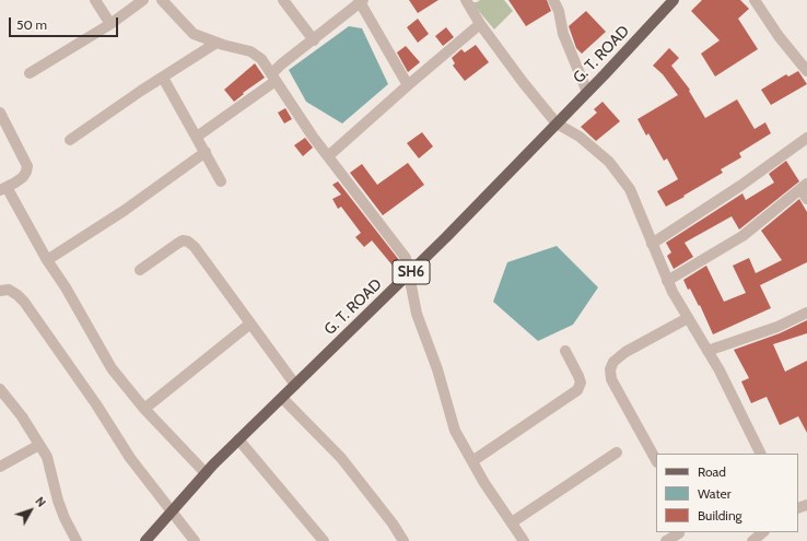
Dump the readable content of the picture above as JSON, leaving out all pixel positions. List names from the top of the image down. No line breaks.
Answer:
{"streets":{"main road":["G. T. ROAD","SH6"]},"legend":["Road","Water","Building"],"scale_bar":"50 m","north":"top right"}
